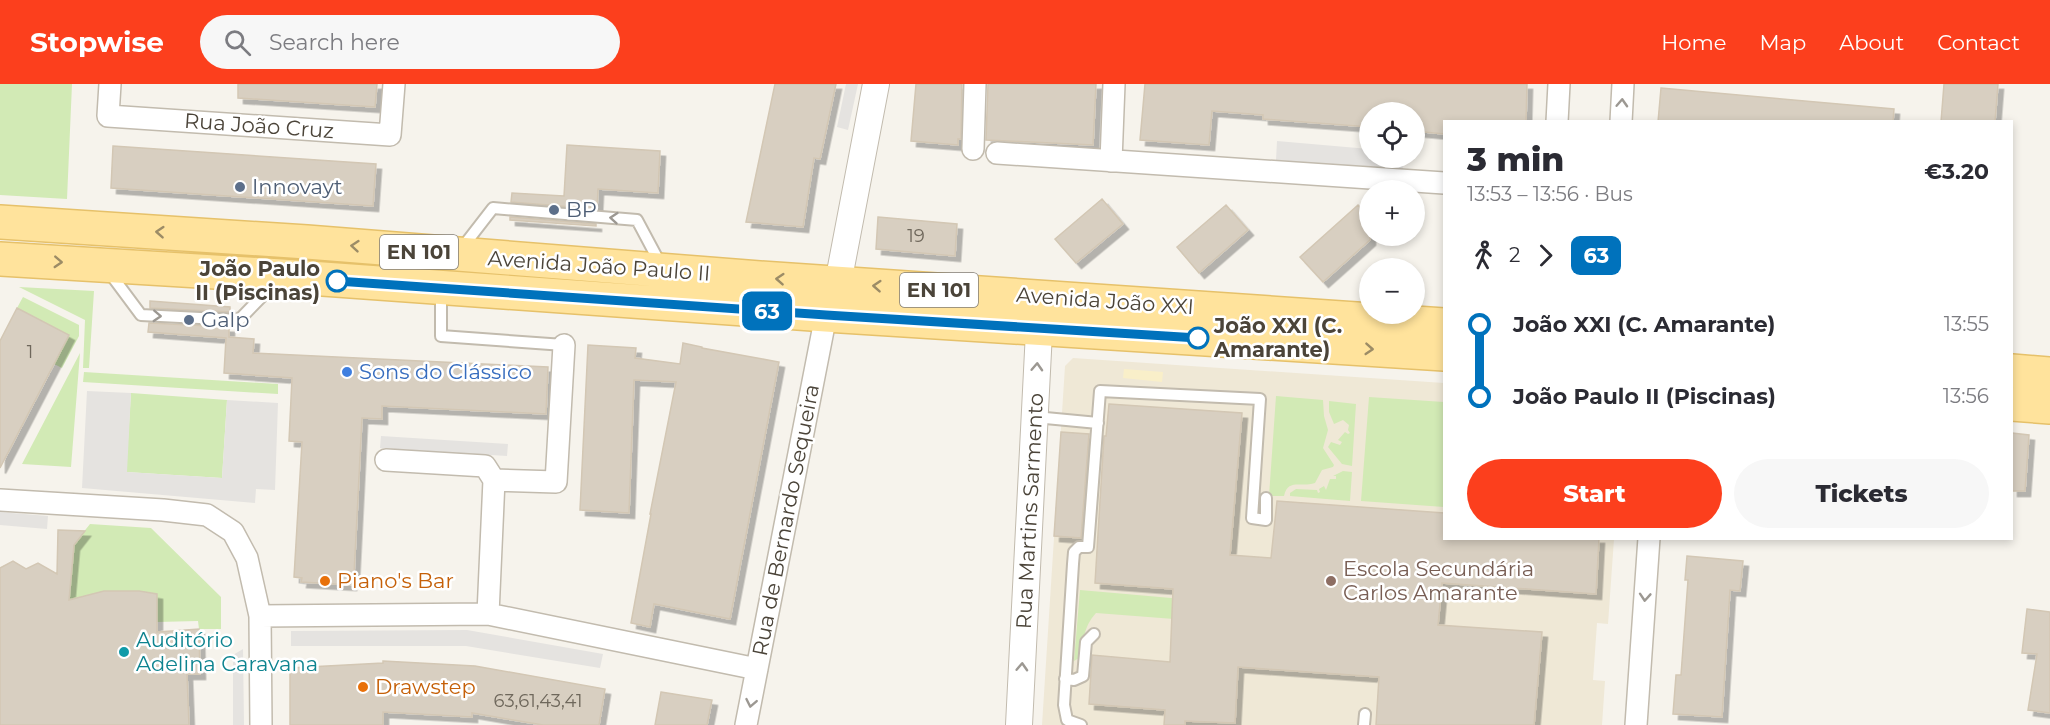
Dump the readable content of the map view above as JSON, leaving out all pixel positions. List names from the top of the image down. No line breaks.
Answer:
{"streets":{"main road":["EN 101","Avenida João Paulo II","Avenida João XXI"],"street":["Rua João Cruz","Rua Martins Sarmento","Rua de Bernardo Sequeira"]},"crossings":[["Avenida João Paulo II","Avenida João XXI"],["Avenida João Paulo II","Rua de Bernardo Sequeira"],["Avenida João XXI","Rua Martins Sarmento"],["Avenida João XXI","Rua de Bernardo Sequeira"]],"one_way":["Rua Martins Sarmento"],"places":["Innovayt","BP","João Paulo II (Piscinas)","Galp","João XXI (C. Amarante)","Sons do Clássico","Piano's Bar","Escola Secundária Carlos Amarante","Auditório Adelina Caravana","Drawstep"],"lines":["bus line 63"],"house_numbers":["19","1","63,61,43,41"],"page":{"header":"Stopwise","search":"Search here","nav":["Home","Map","About","Contact"],"on_map":"63","map_buttons":["+","−"],"heading":["3 min","13:53 – 13:56 · Bus","€3.20"],"legs":["2","63"],"list":[{"name":"João XXI (C. Amarante)","value":"13:55"},{"name":"João Paulo II (Piscinas)","value":"13:56"}],"buttons":["Start","Tickets"]}}
